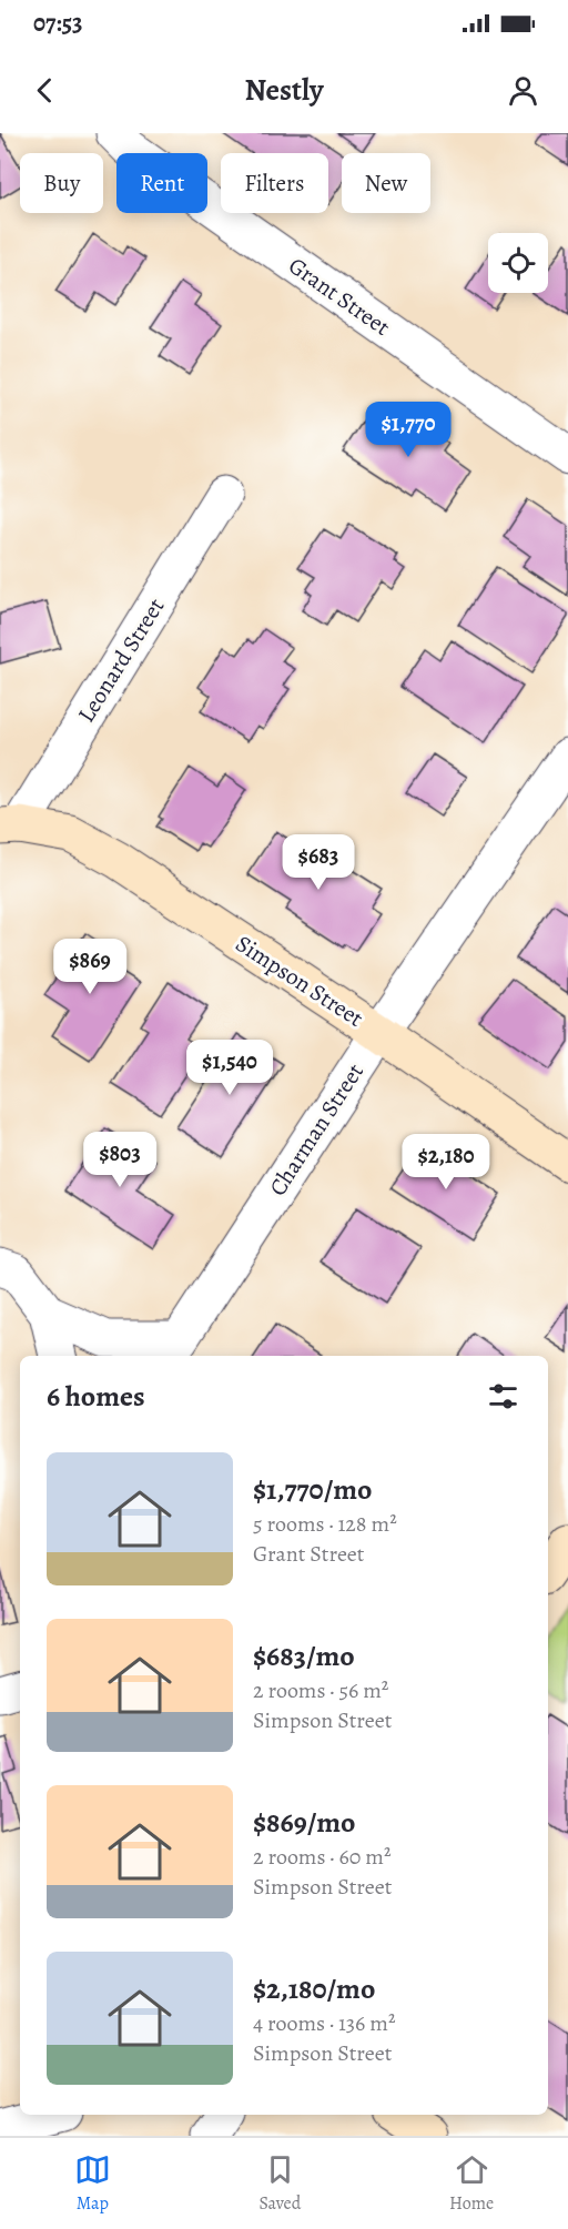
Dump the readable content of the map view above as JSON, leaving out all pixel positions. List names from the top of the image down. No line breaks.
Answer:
{"streets":{"street":["Grant Street","Leonard Street","Simpson Street","Charman Street"]},"crossings":[["Leonard Street","Simpson Street"],["Simpson Street","Charman Street"]],"page":{"status":"07:53","header":"Nestly","chip":["Buy","Rent","Filters","New"],"price":["$1,770","$683","$869","$1,540","$803","$2,180"],"heading":"6 homes","list":[{"name":"$1,770/mo","note":"5 rooms · 128 m² · Grant Street"},{"name":"$683/mo","note":"2 rooms · 56 m² · Simpson Street"},{"name":"$869/mo","note":"2 rooms · 60 m² · Simpson Street"},{"name":"$2,180/mo","note":"4 rooms · 136 m² · Simpson Street"}],"tabs":["Map","Saved","Home"]}}
